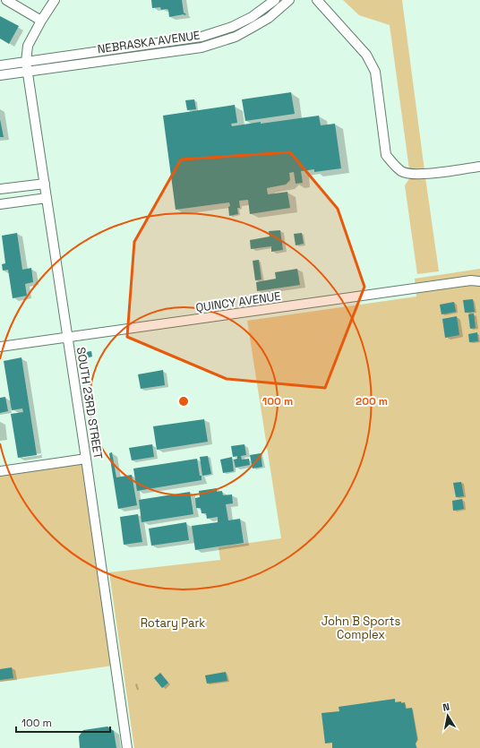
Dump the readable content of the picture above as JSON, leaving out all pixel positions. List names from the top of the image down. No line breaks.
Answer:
{"streets":{"street":["NEBRASKA AVENUE","QUINCY AVENUE","SOUTH 23RD STREET"]},"crossings":[["NEBRASKA AVENUE","SOUTH 23RD STREET"],["QUINCY AVENUE","SOUTH 23RD STREET"]],"parks":["John B Sports Complex","Rotary Park"],"scale_bar":"100 m","north":"top","rings":["100 m","200 m"]}
